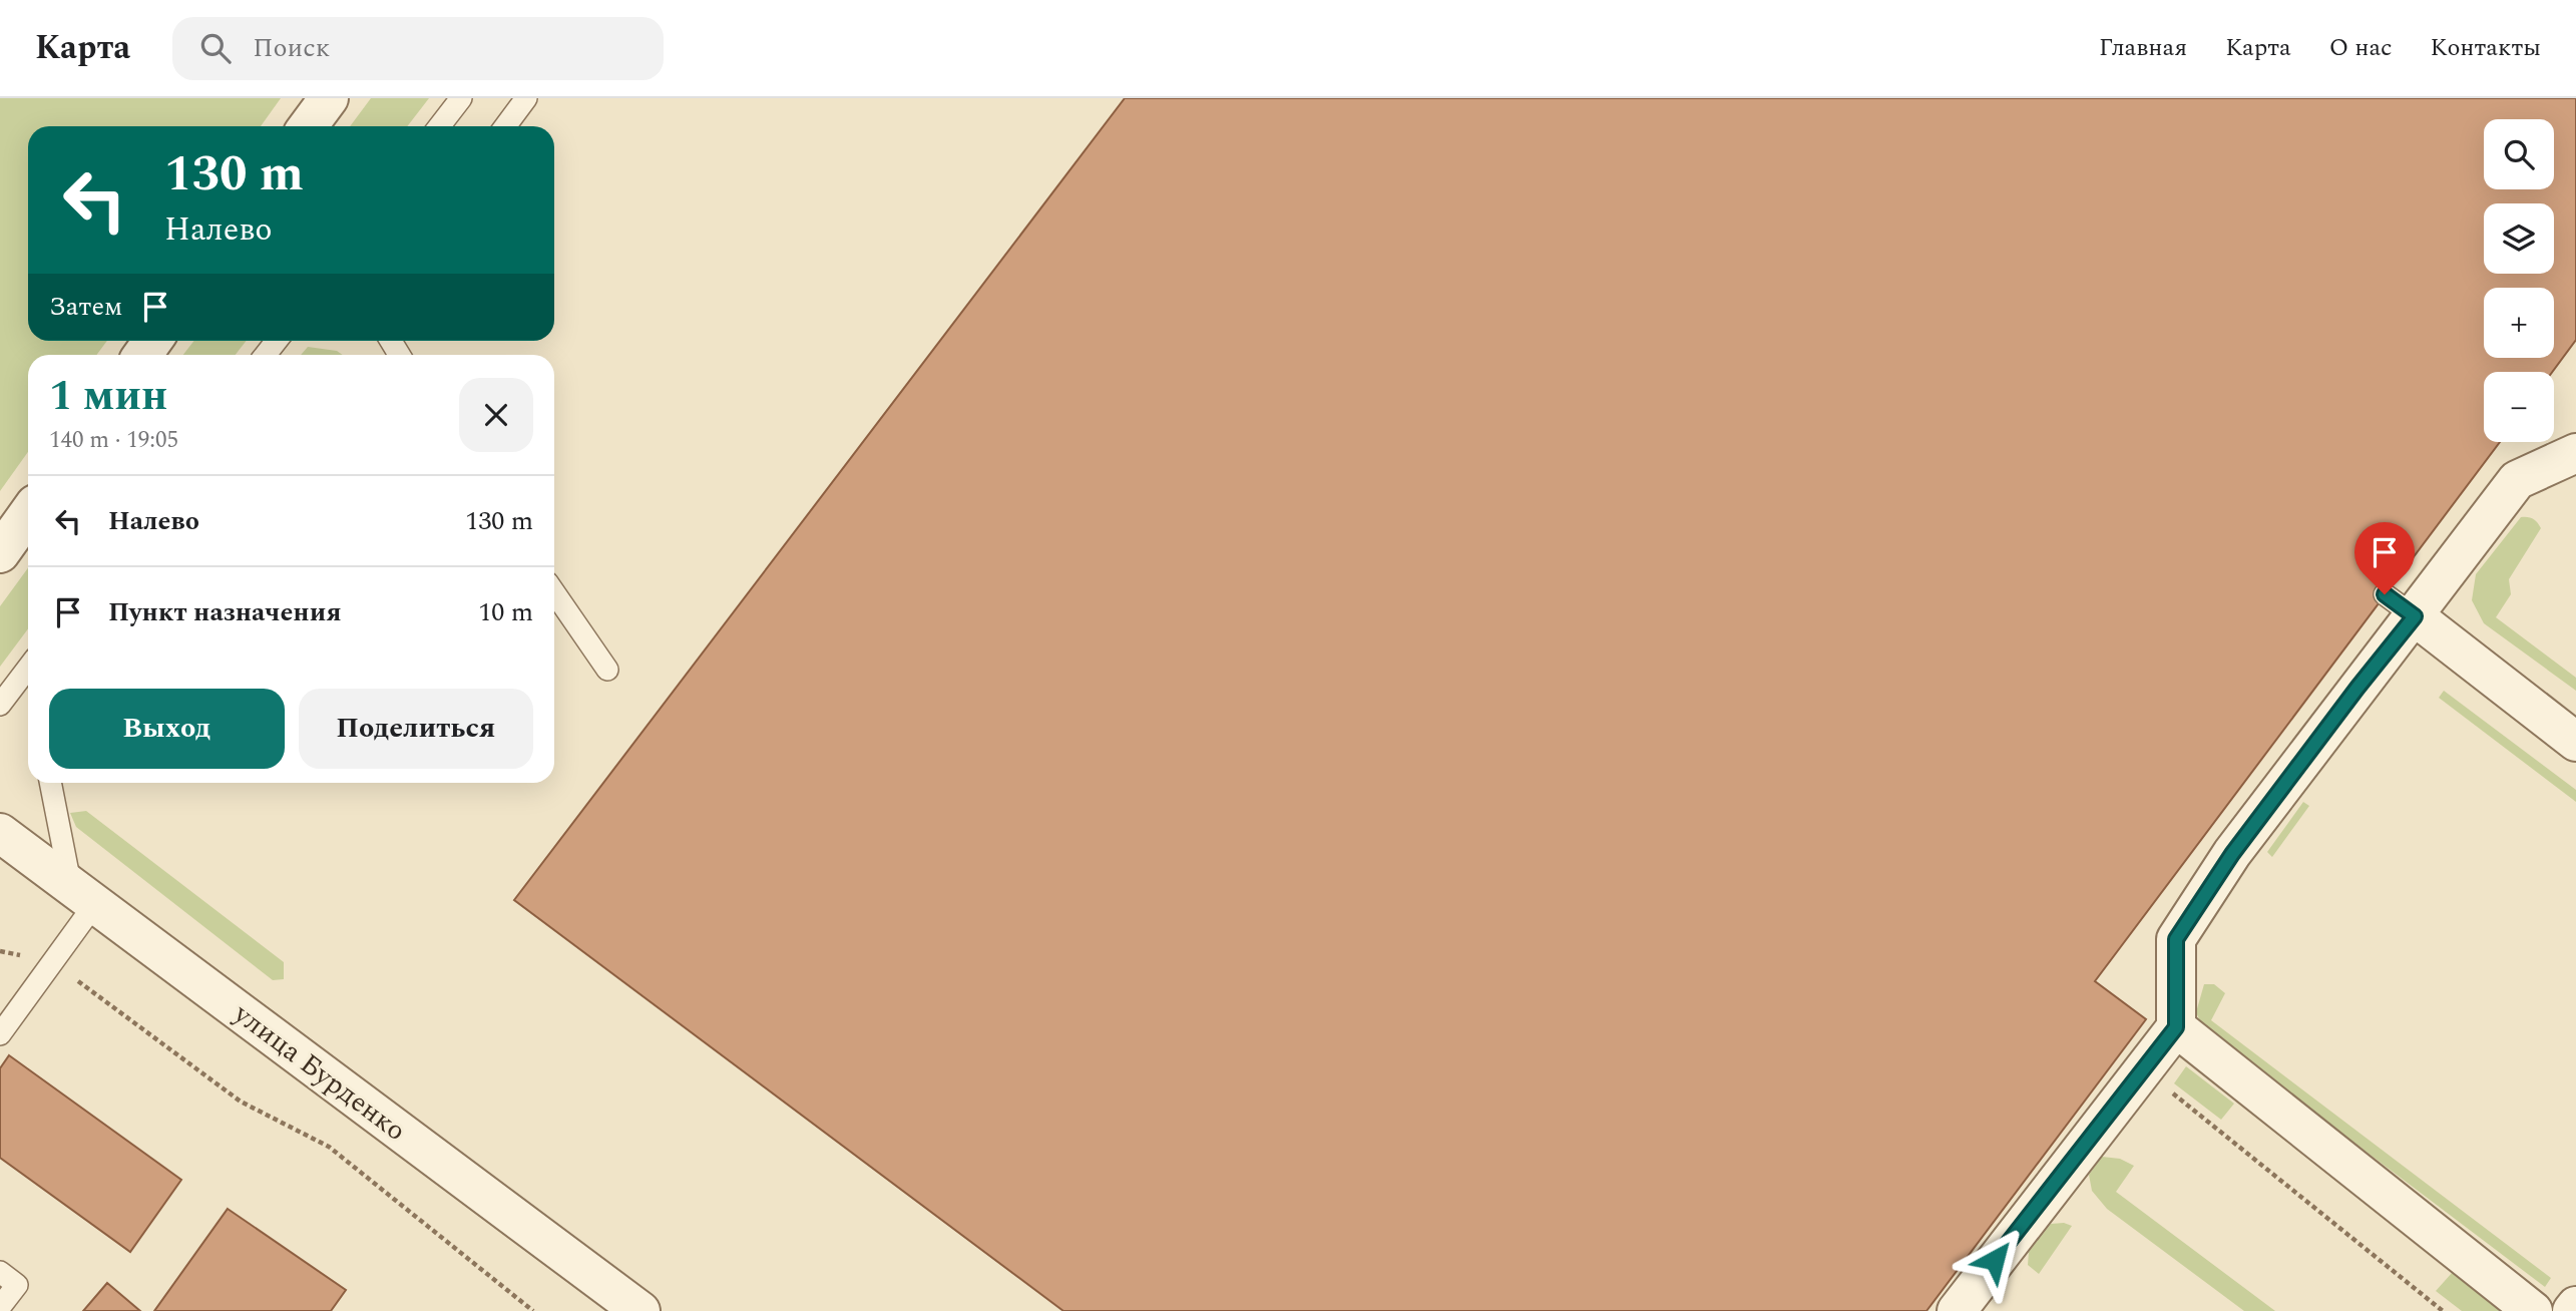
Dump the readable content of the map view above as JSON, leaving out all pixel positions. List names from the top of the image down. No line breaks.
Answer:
{"streets":{"street":["улица Бурденко"]},"page":{"header":"Карта","search":"Поиск","nav":["Главная","Карта","О нас","Контакты"],"map_buttons":["+","−"],"turn":["130 m","Налево"],"then":"Затем","heading":["1 мин","140 m · 19:05"],"list":[{"name":"Налево","value":"130 m"},{"name":"Пункт назначения","value":"10 m"}],"buttons":["Выход","Поделиться"]}}
